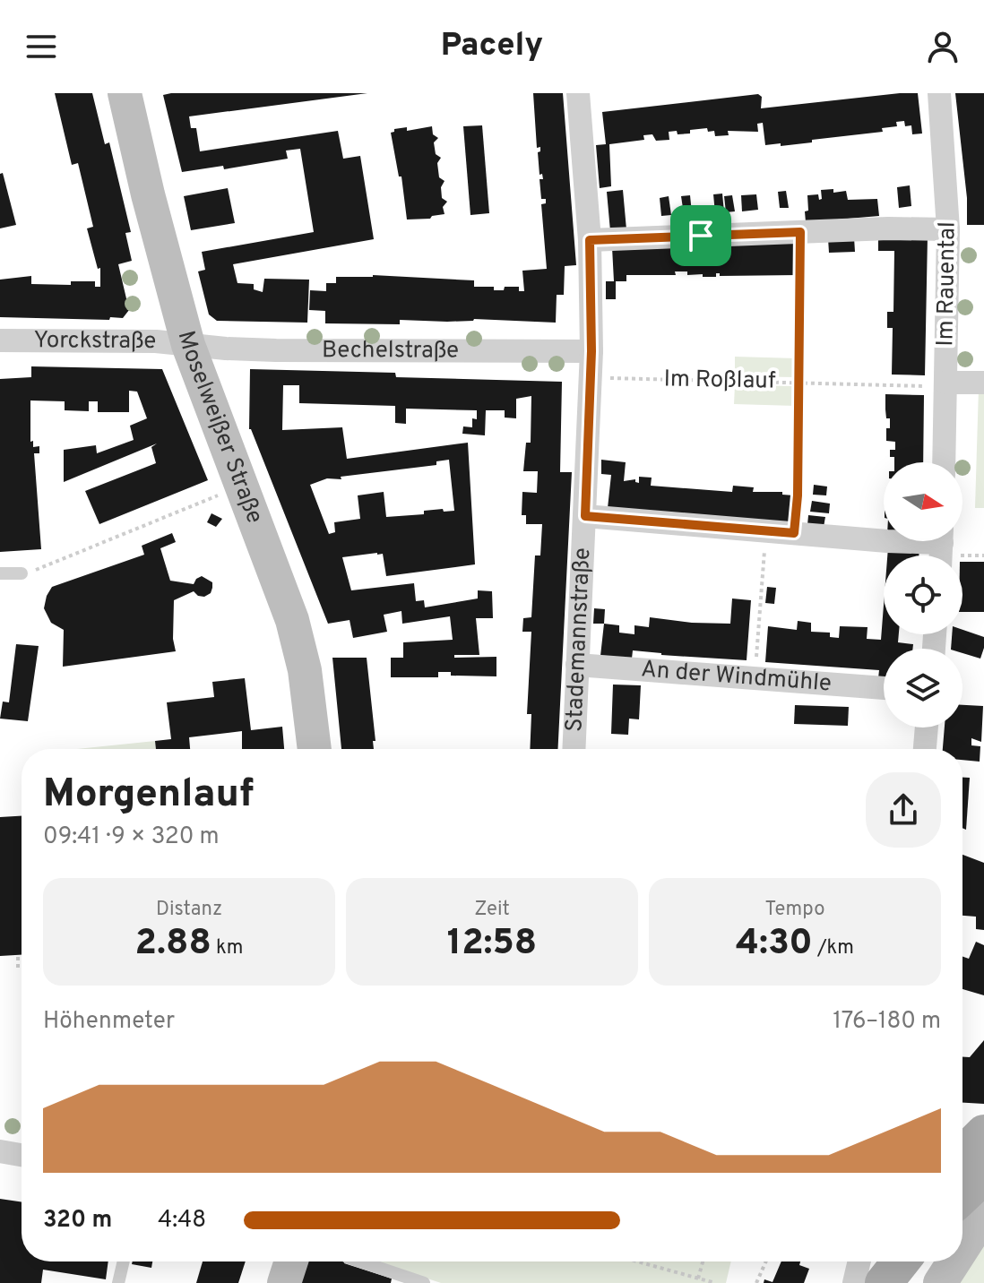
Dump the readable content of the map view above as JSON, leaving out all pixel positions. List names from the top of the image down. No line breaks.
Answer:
{"streets":{"street":["Im Rauental","Yorckstraße","Bechelstraße","Moselweißer Straße","Stademannstraße","An der Windmühle"],"path":["Im Roßlauf"]},"crossings":[["Im Rauental","Im Roßlauf"],["Yorckstraße","Bechelstraße"],["Yorckstraße","Moselweißer Straße"],["Bechelstraße","Moselweißer Straße"],["Bechelstraße","Stademannstraße"],["Im Roßlauf","Stademannstraße"],["Stademannstraße","An der Windmühle"]],"north":"right","page":{"header":"Pacely","heading":["Morgenlauf","09:41 · 9 × 320 m"],"stats":[["Distanz","2.88 km"],["Zeit","12:58"],["Tempo","4:30 /km"]],"chart":["Höhenmeter","176–180 m"],"list":[{"name":"320 m","note":"4:48"}]}}
